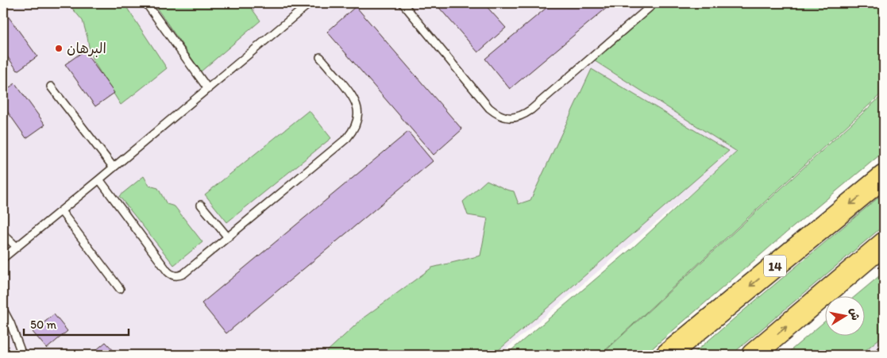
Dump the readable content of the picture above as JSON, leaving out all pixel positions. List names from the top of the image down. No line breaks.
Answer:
{"streets":{"highway":["14"]},"places":["البرهان"],"scale_bar":"50 m","north":"right"}
